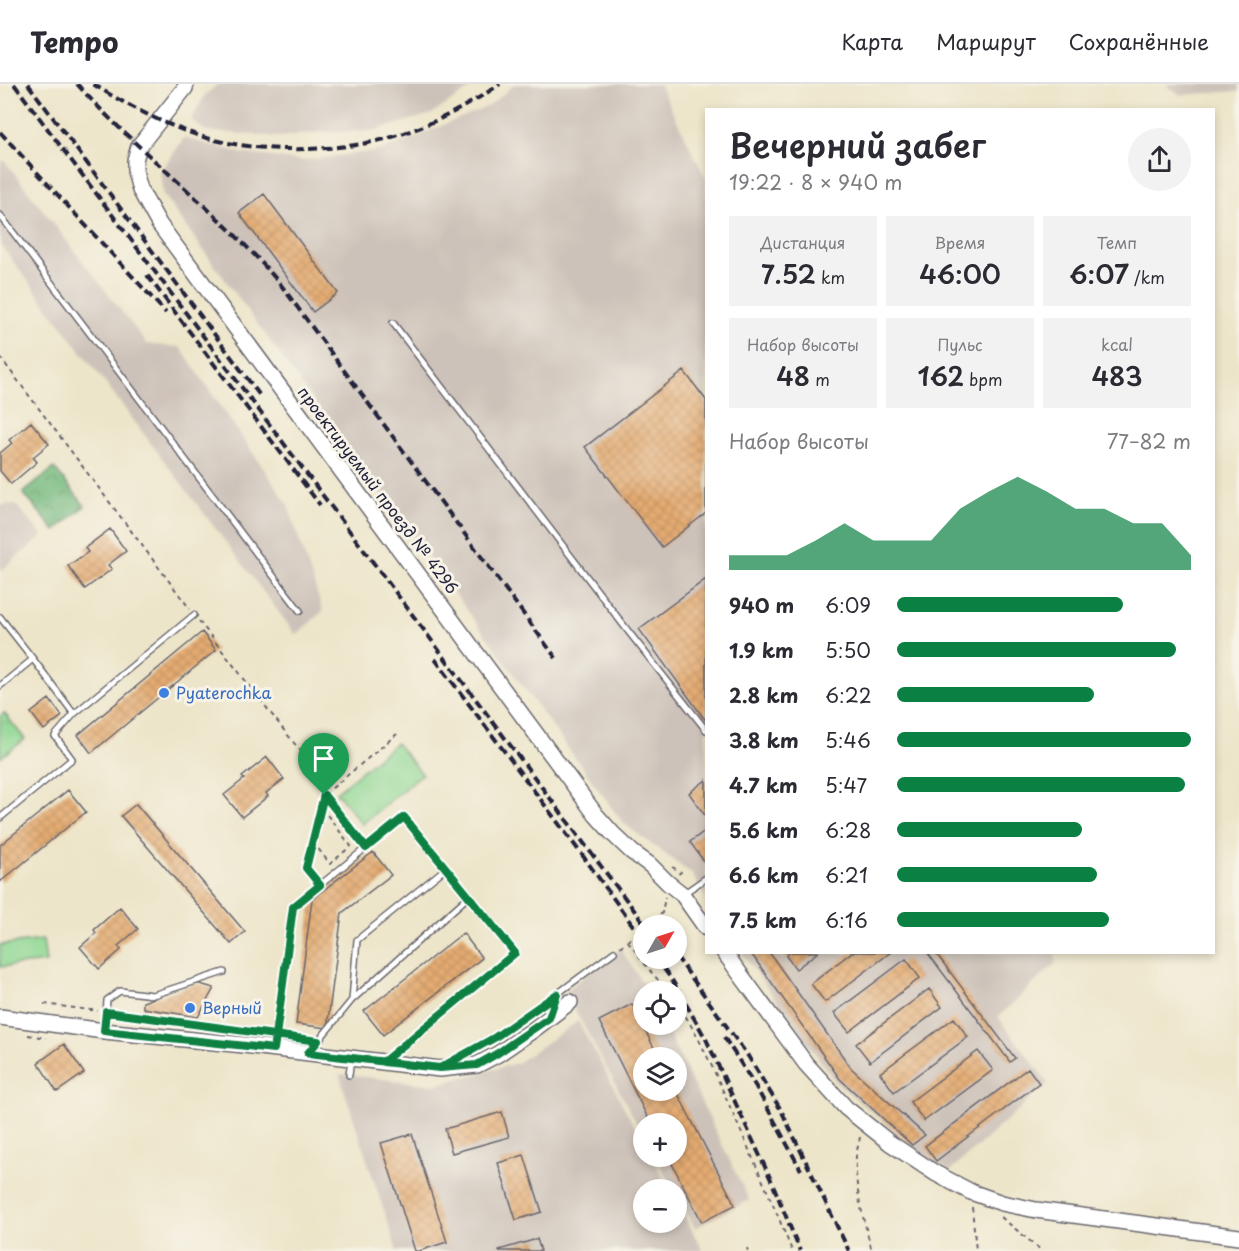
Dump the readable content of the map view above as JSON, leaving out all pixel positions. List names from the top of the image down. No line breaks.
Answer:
{"streets":{"street":["проектируемый проезд № 4296"]},"places":["Pyaterochka","Верный"],"north":"top right","page":{"header":"Tempo","nav":["Карта","Маршрут","Сохранённые"],"heading":["Вечерний забег","19:22 · 8 × 940 m"],"stats":[["Дистанция","7.52 km"],["Время","46:00"],["Темп","6:07 /km"],["Набор высоты","48 m"],["Пульс","162 bpm"],["kcal","483"]],"chart":["Набор высоты","77–82 m"],"list":[{"name":"940 m","note":"6:09"},{"name":"1.9 km","note":"5:50"},{"name":"2.8 km","note":"6:22"},{"name":"3.8 km","note":"5:46"},{"name":"4.7 km","note":"5:47"},{"name":"5.6 km","note":"6:28"},{"name":"6.6 km","note":"6:21"},{"name":"7.5 km","note":"6:16"}],"map_buttons":["+","−"]}}
